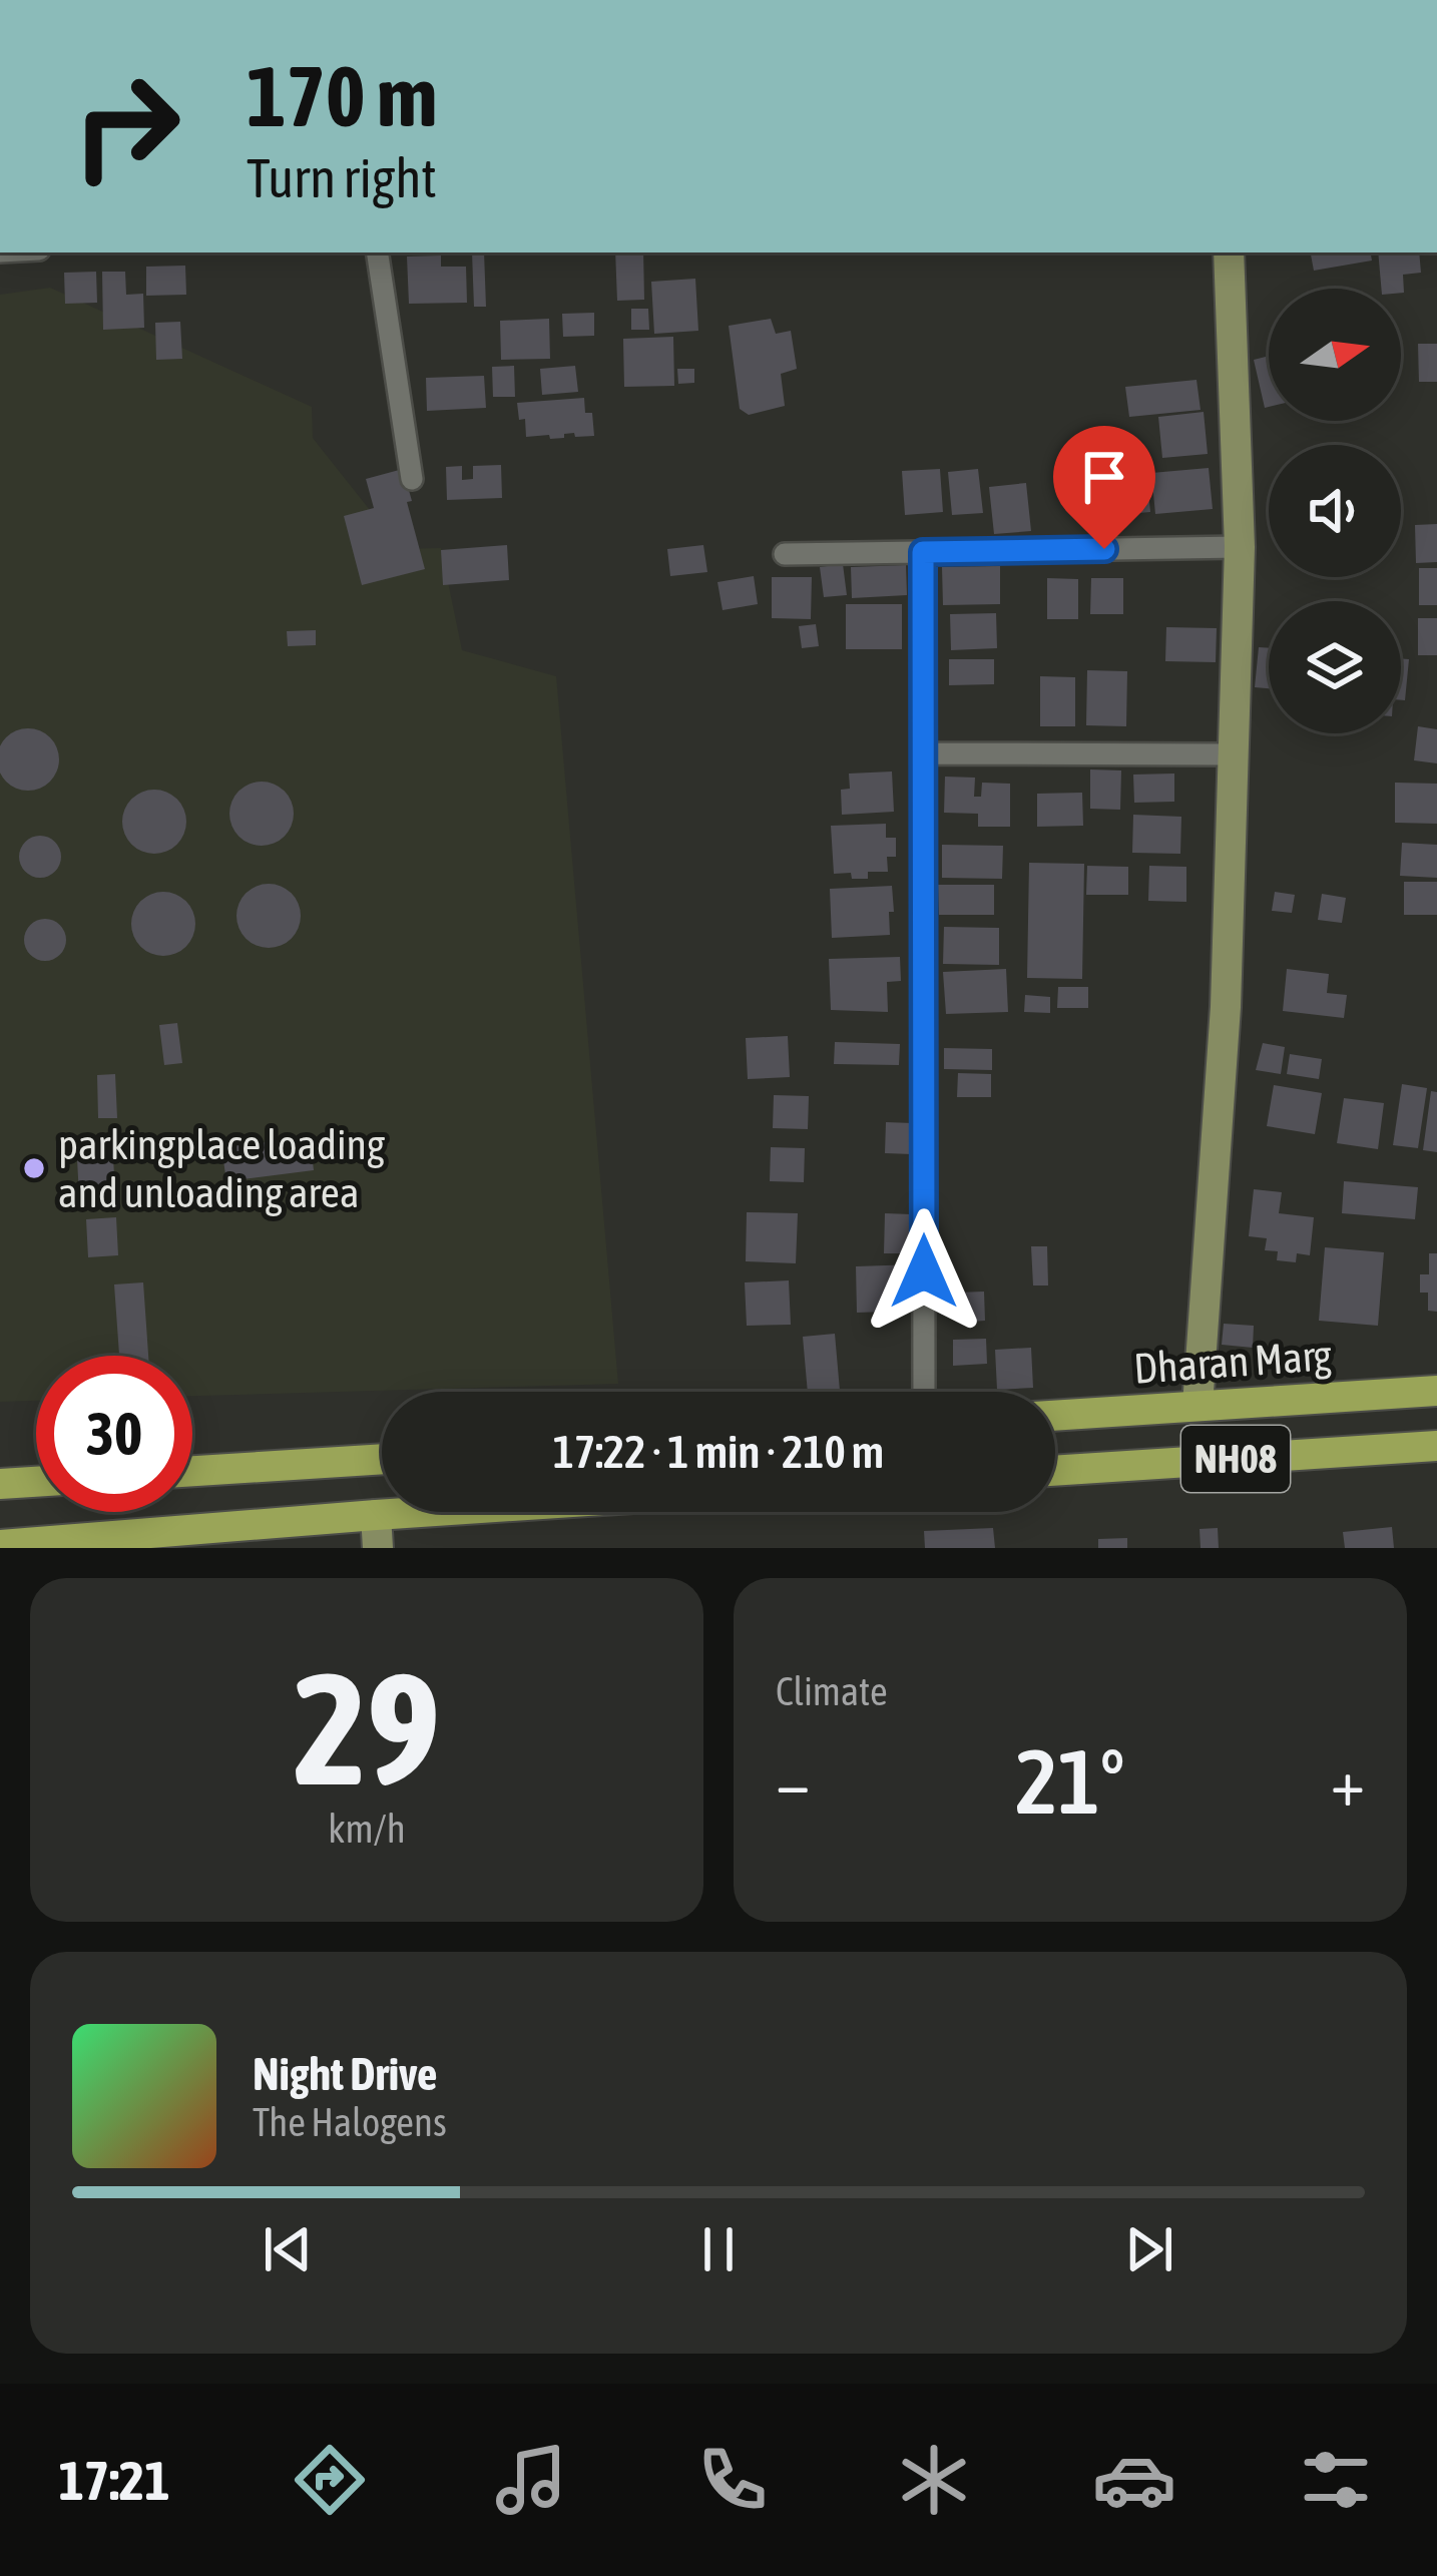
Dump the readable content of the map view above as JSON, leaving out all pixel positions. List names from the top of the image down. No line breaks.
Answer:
{"streets":{"main road":["Dharan Marg","NH08"]},"places":["parkingplace loading and unloading area"],"north":"right","page":{"turn":["170 m","Turn right"],"limit":"30","trip":"17:22 · 1 min · 210 m","tile":[["29","km/h"],"Climate"],"heat":["−","21°","+"],"song":["Night Drive","The Halogens"],"tabs":"17:21"}}
